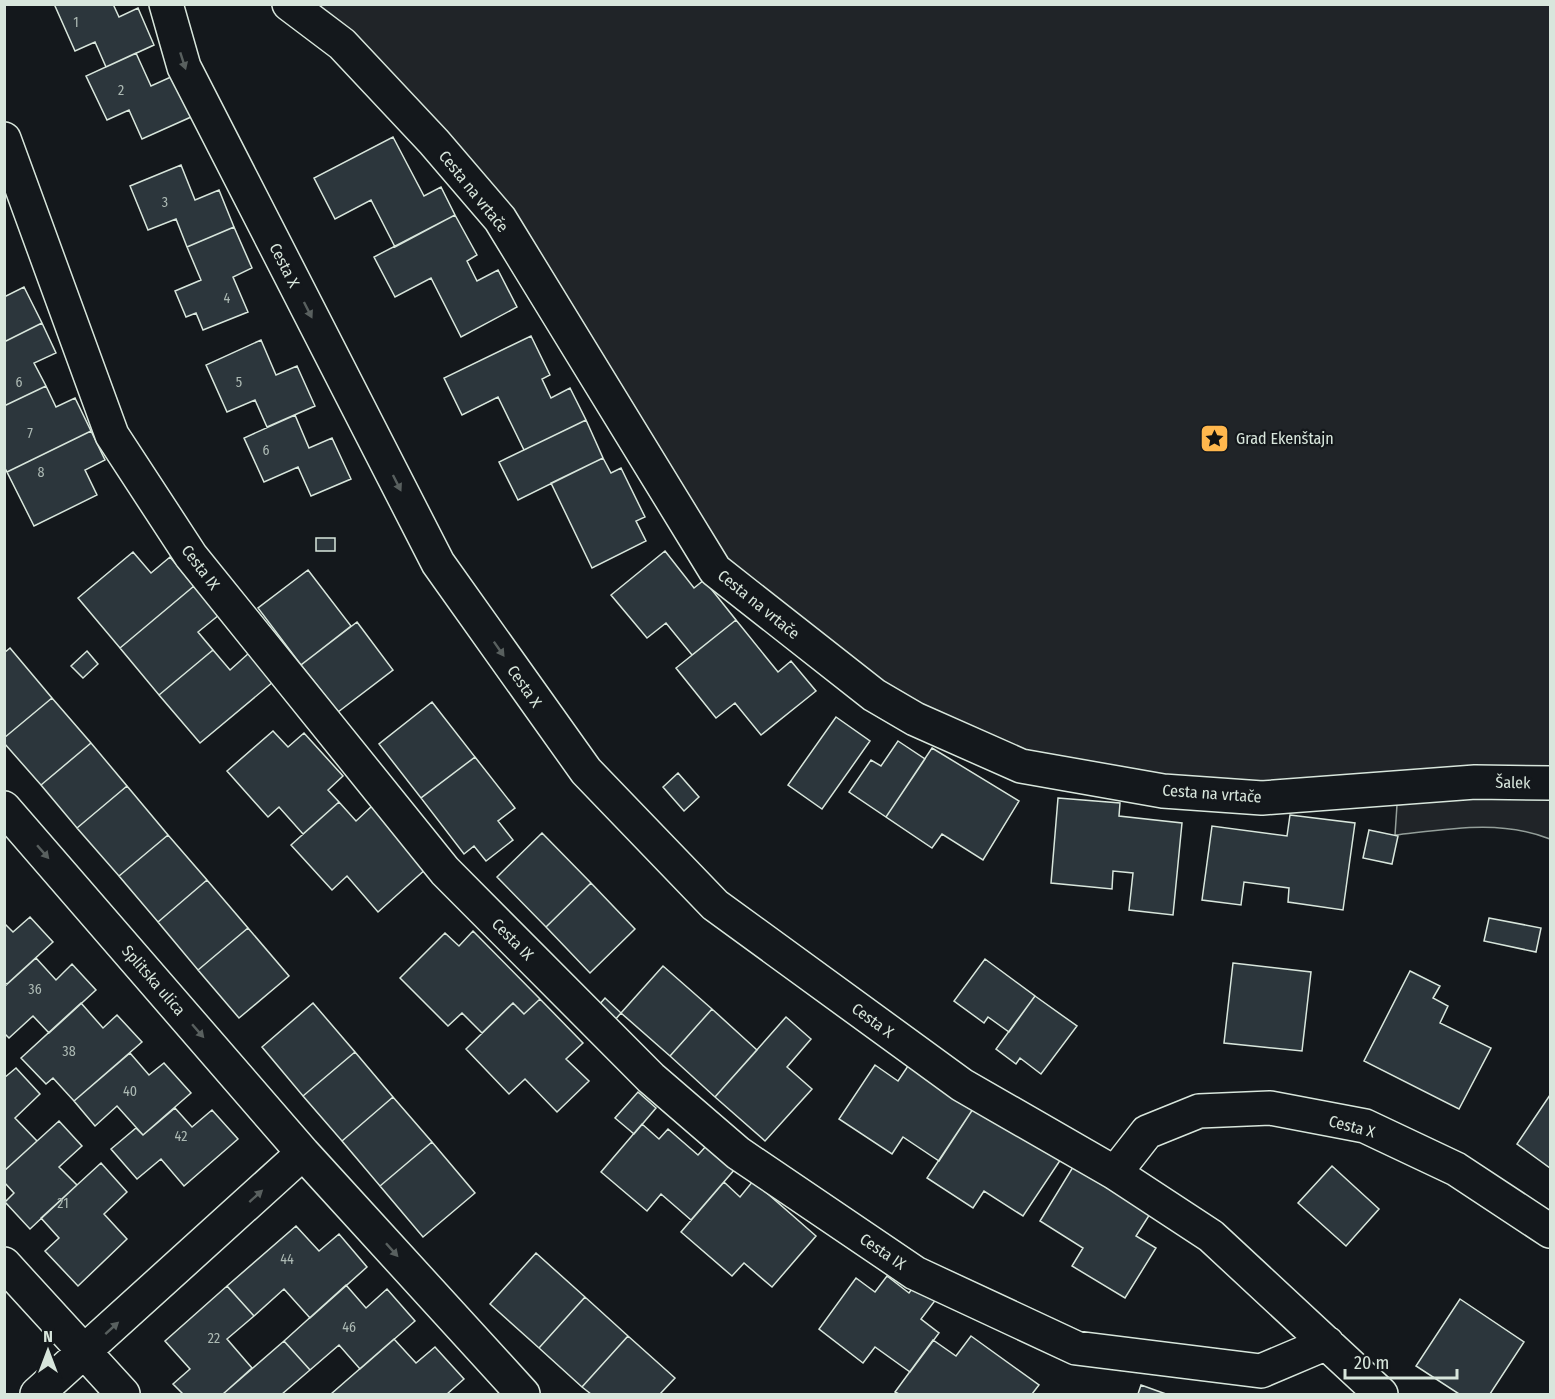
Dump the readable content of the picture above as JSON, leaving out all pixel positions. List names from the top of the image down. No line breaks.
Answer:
{"streets":{"street":["Cesta na vrtače","Cesta X","Cesta IX","Šalek","Splitska ulica"]},"crossings":[["Cesta na vrtače","Šalek"],["Cesta X","Cesta IX"]],"one_way":["Cesta X","Splitska ulica"],"places":{"place":["Grad Ekenštajn"]},"house_numbers":["1","2","3","4","6","5","7","6","8","36","38","40","42","21","44","46","22"],"scale_bar":"20 m","north":"top"}
